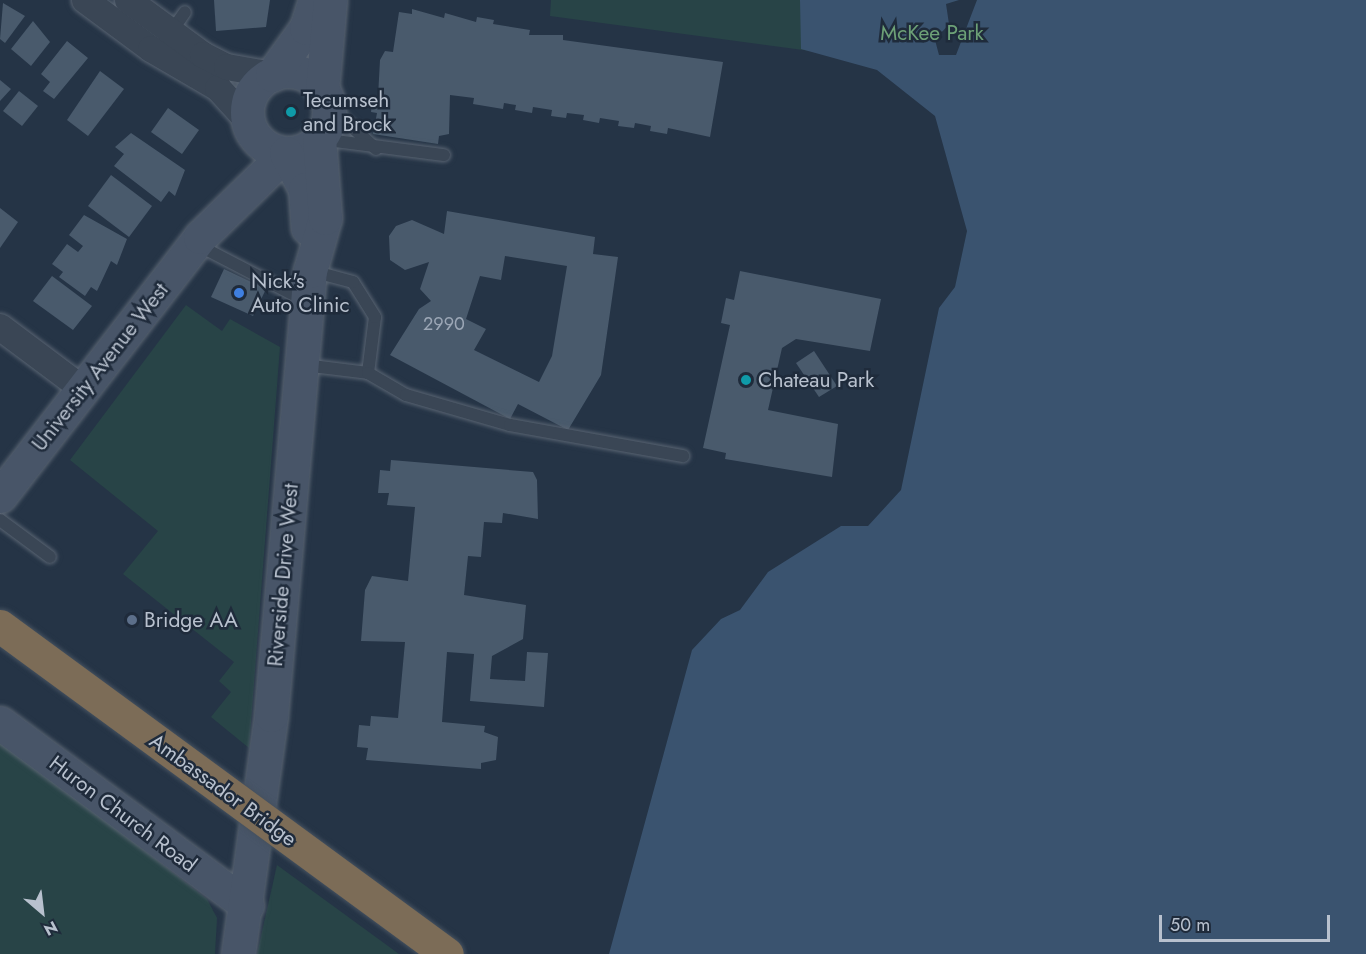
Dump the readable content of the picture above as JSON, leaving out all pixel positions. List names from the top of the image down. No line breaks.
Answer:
{"streets":{"highway":["Ambassador Bridge"],"main road":["University Avenue West","Riverside Drive West","Huron Church Road"]},"crossings":[["University Avenue West","Riverside Drive West"],["Riverside Drive West","Huron Church Road"]],"parks":["McKee Park"],"places":["Tecumseh and Brock","Nick's Auto Clinic","Chateau Park","Bridge AA"],"house_numbers":["2990"],"scale_bar":"50 m","north":"bottom right"}
